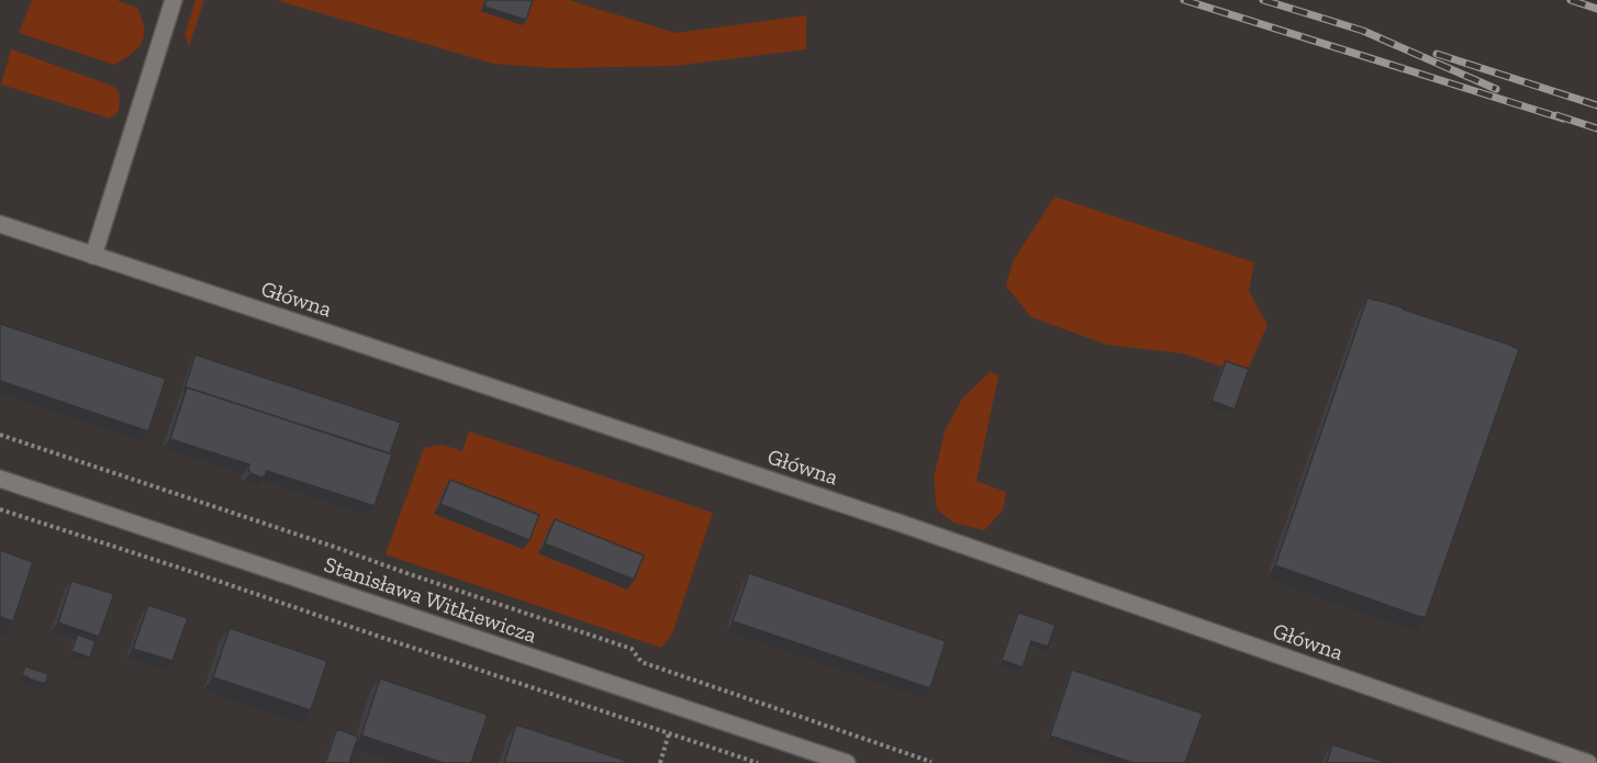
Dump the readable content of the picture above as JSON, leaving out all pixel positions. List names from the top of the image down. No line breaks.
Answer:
{"streets":{"street":["Główna","Stanisława Witkiewicza"]}}
